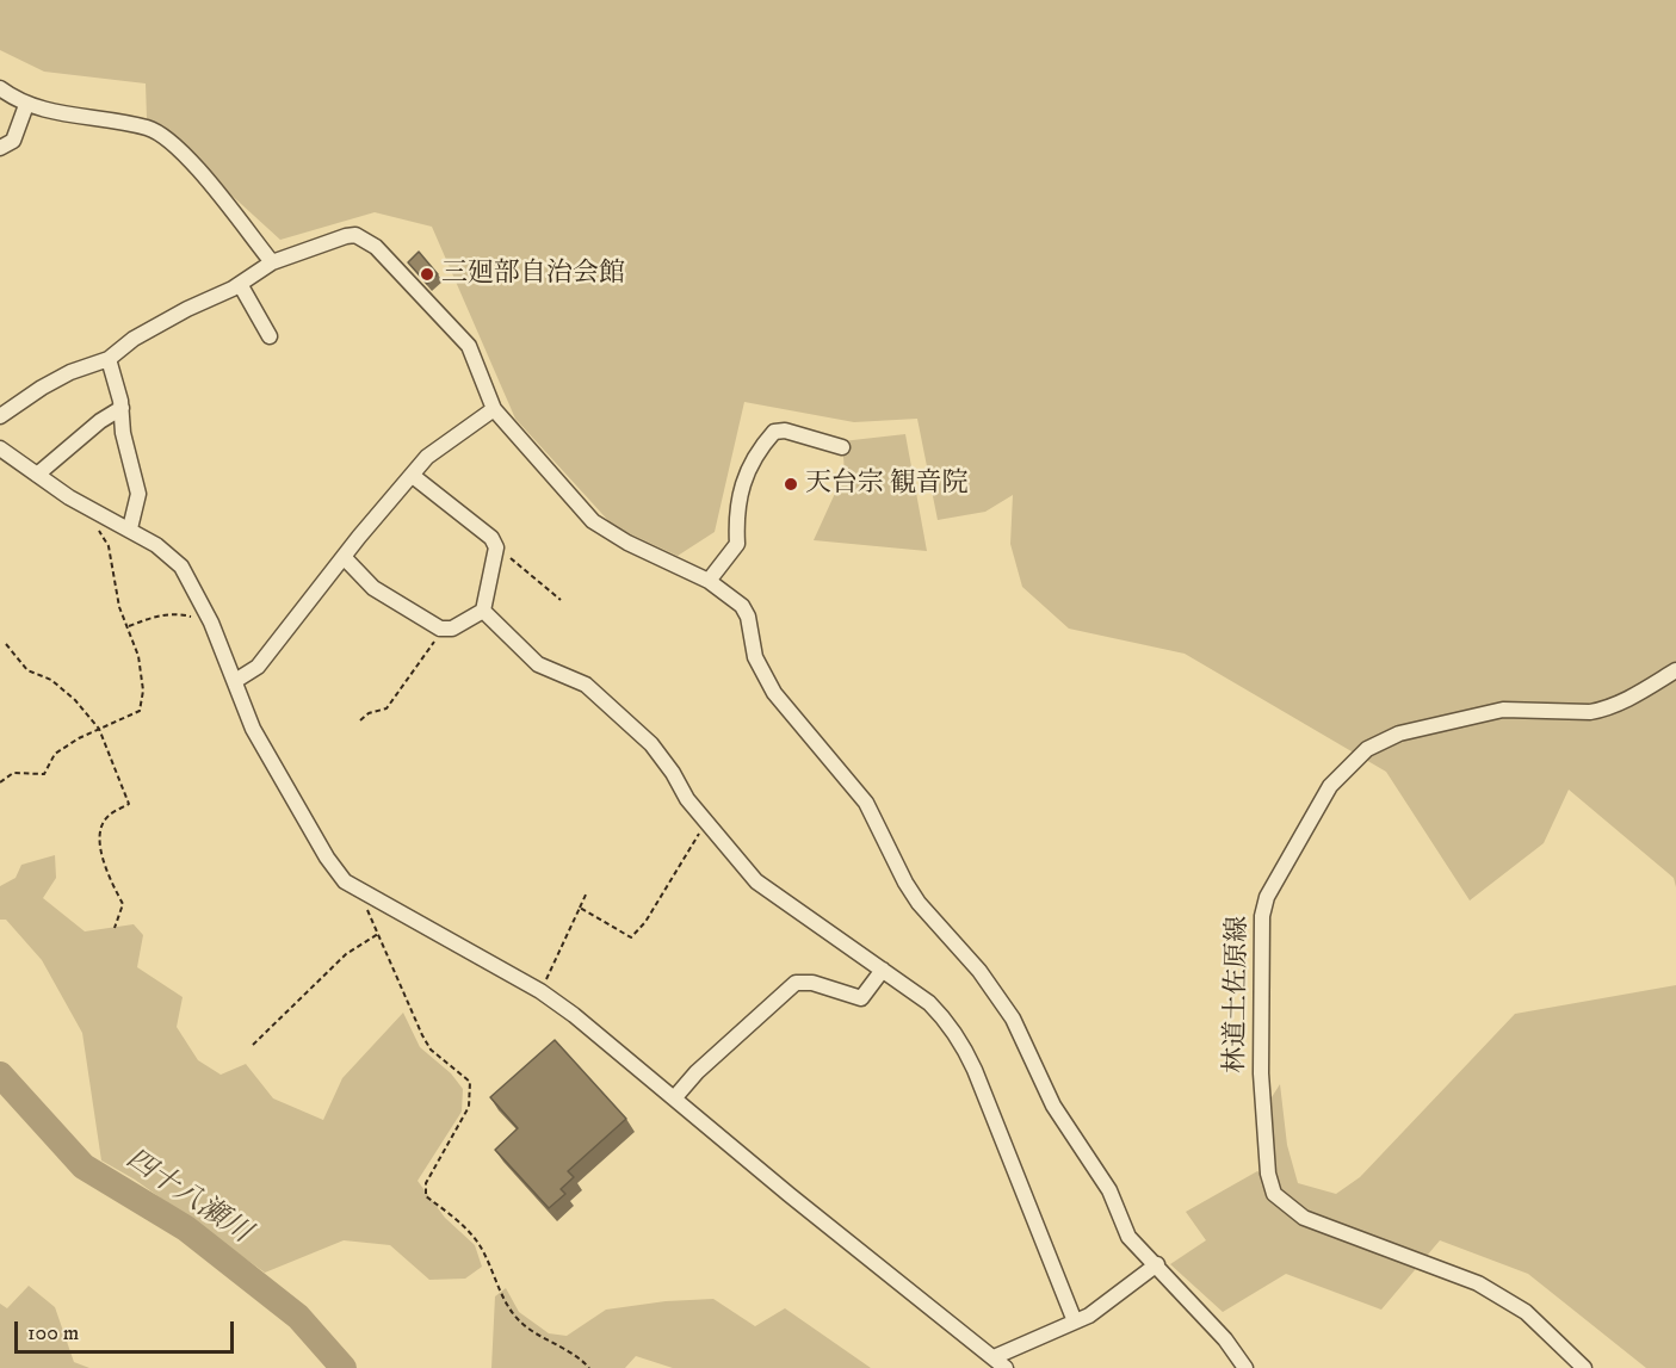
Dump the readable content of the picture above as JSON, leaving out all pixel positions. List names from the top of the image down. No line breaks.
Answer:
{"streets":{"street":["林道土佐原線"]},"water":["四十八瀬川"],"places":["三廻部自治会館","天台宗 観音院"],"scale_bar":"100 m"}
